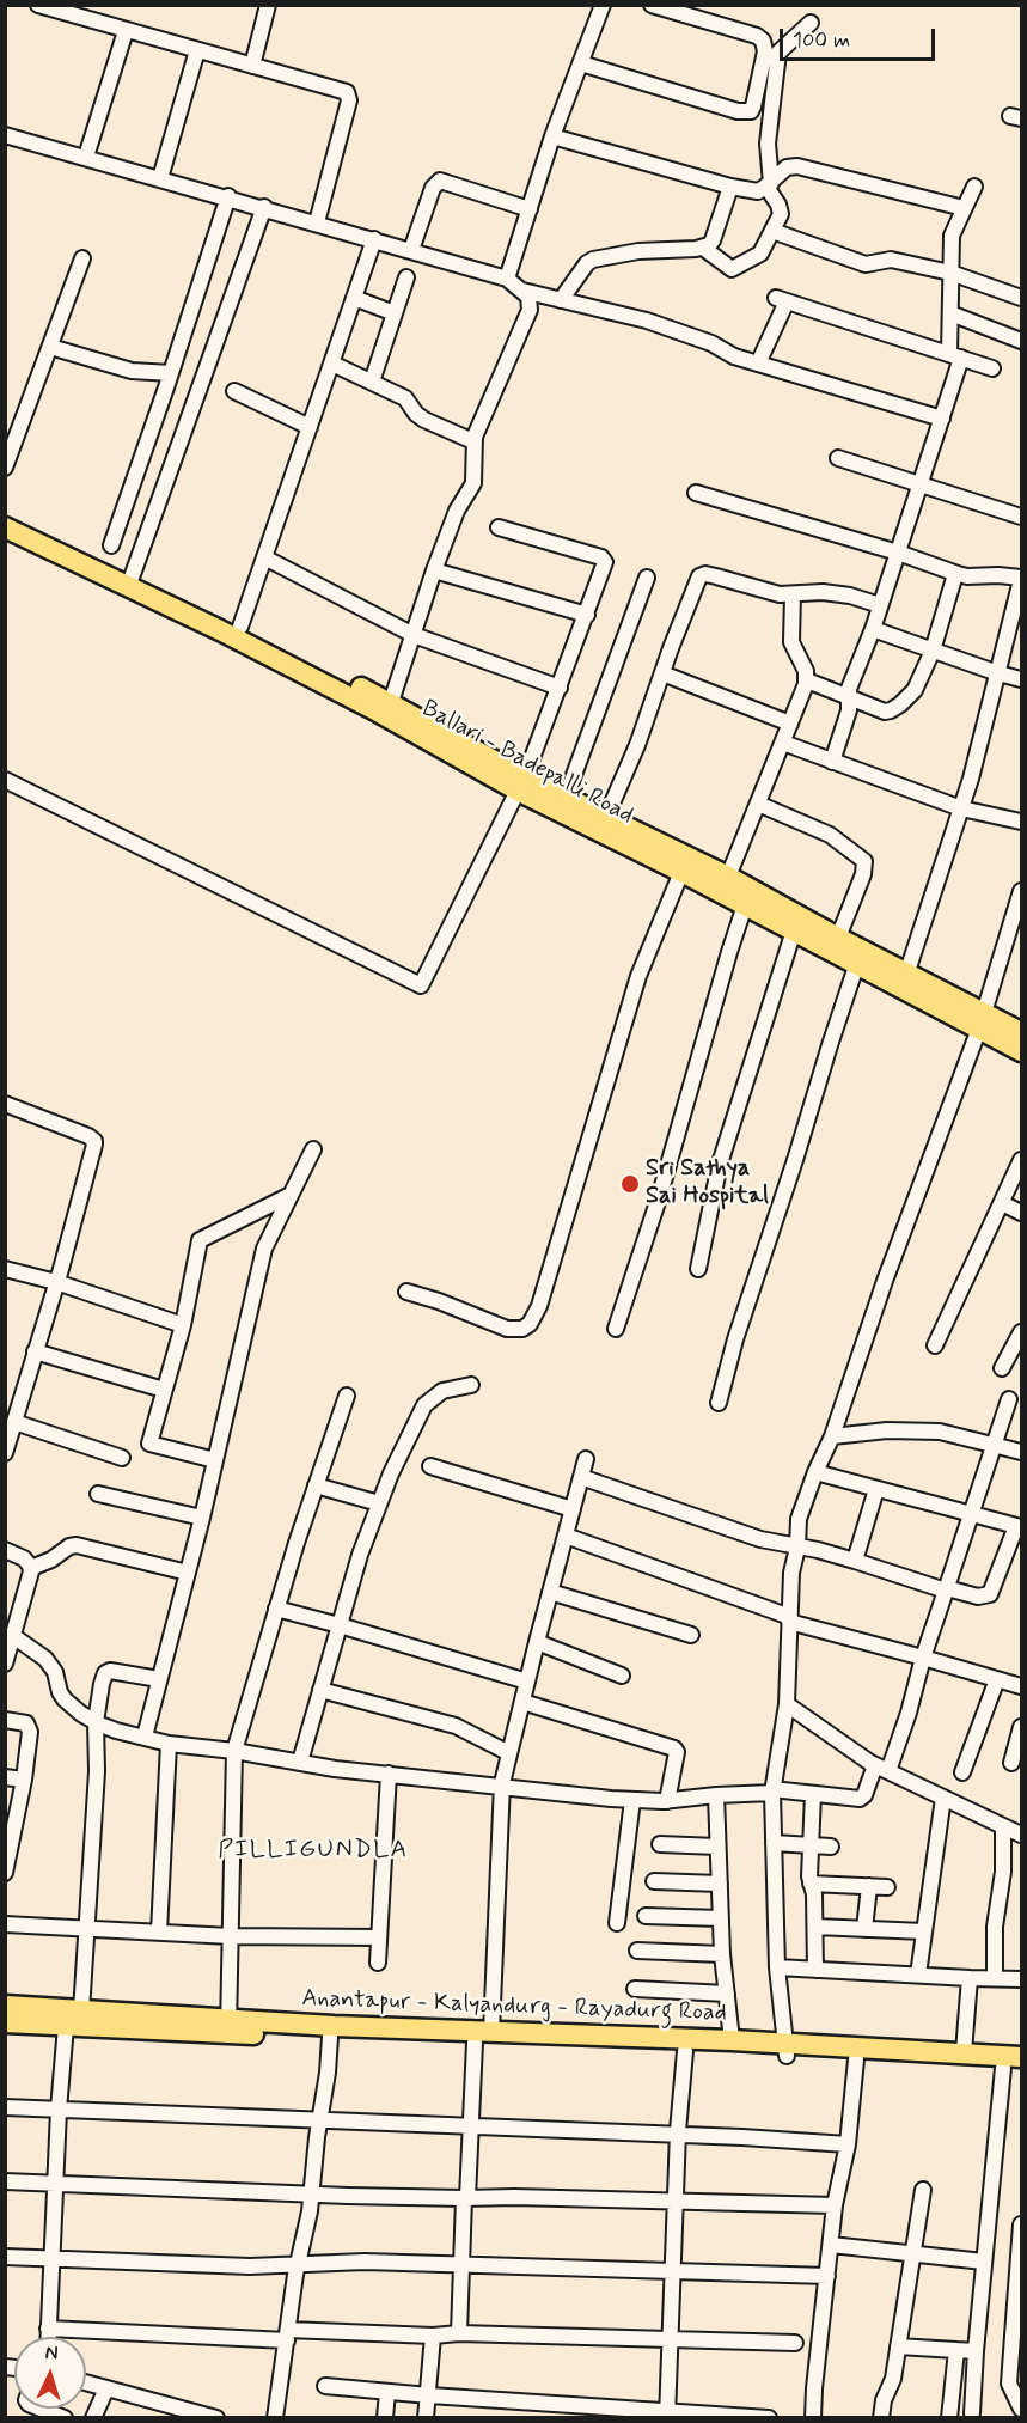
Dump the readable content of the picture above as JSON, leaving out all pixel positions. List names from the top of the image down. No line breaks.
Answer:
{"streets":{"highway":["Ballari - Badepalli Road","Anantapur - Kalyandurg - Rayadurg Road"]},"districts":["PILLIGUNDLA"],"places":["Sri Sathya Sai Hospital"],"scale_bar":"100 m","north":"top"}
